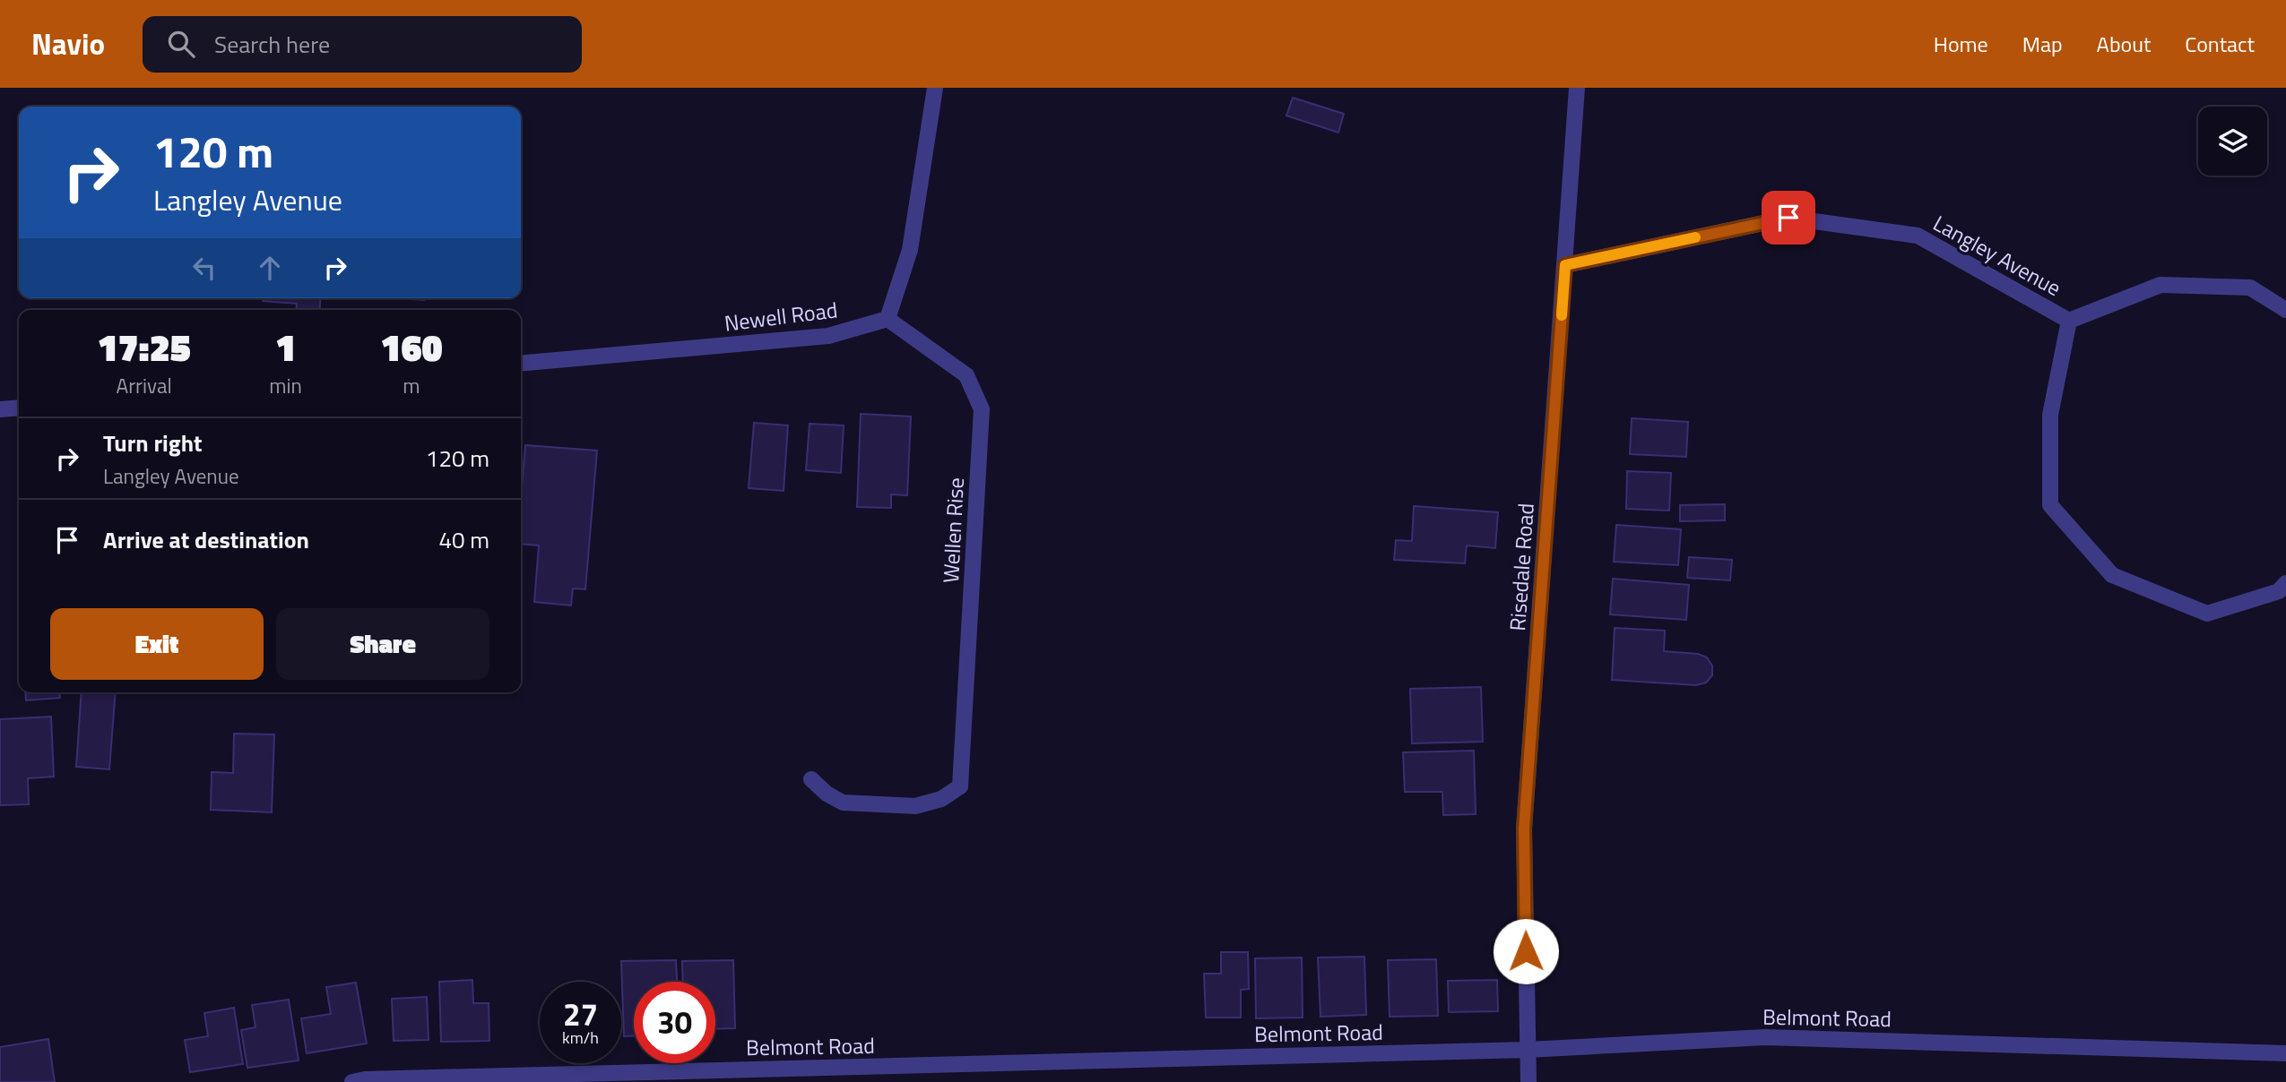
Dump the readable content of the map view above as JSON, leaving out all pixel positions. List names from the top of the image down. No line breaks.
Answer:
{"streets":{"street":["Langley Avenue","Newell Road","Wellen Rise","Risedale Road","Belmont Road"]},"crossings":[["Langley Avenue","Risedale Road"],["Newell Road","Wellen Rise"],["Risedale Road","Belmont Road"]],"page":{"header":"Navio","search":"Search here","nav":["Home","Map","About","Contact"],"turn":["120 m","Langley Avenue"],"eta":["17:25","Arrival","1","min","160","m"],"list":[{"name":"Turn right","note":"Langley Avenue","value":"120 m"},{"name":"Arrive at destination","value":"40 m"}],"buttons":["Exit","Share"],"speed":"27 km/h","limit":"30"}}
